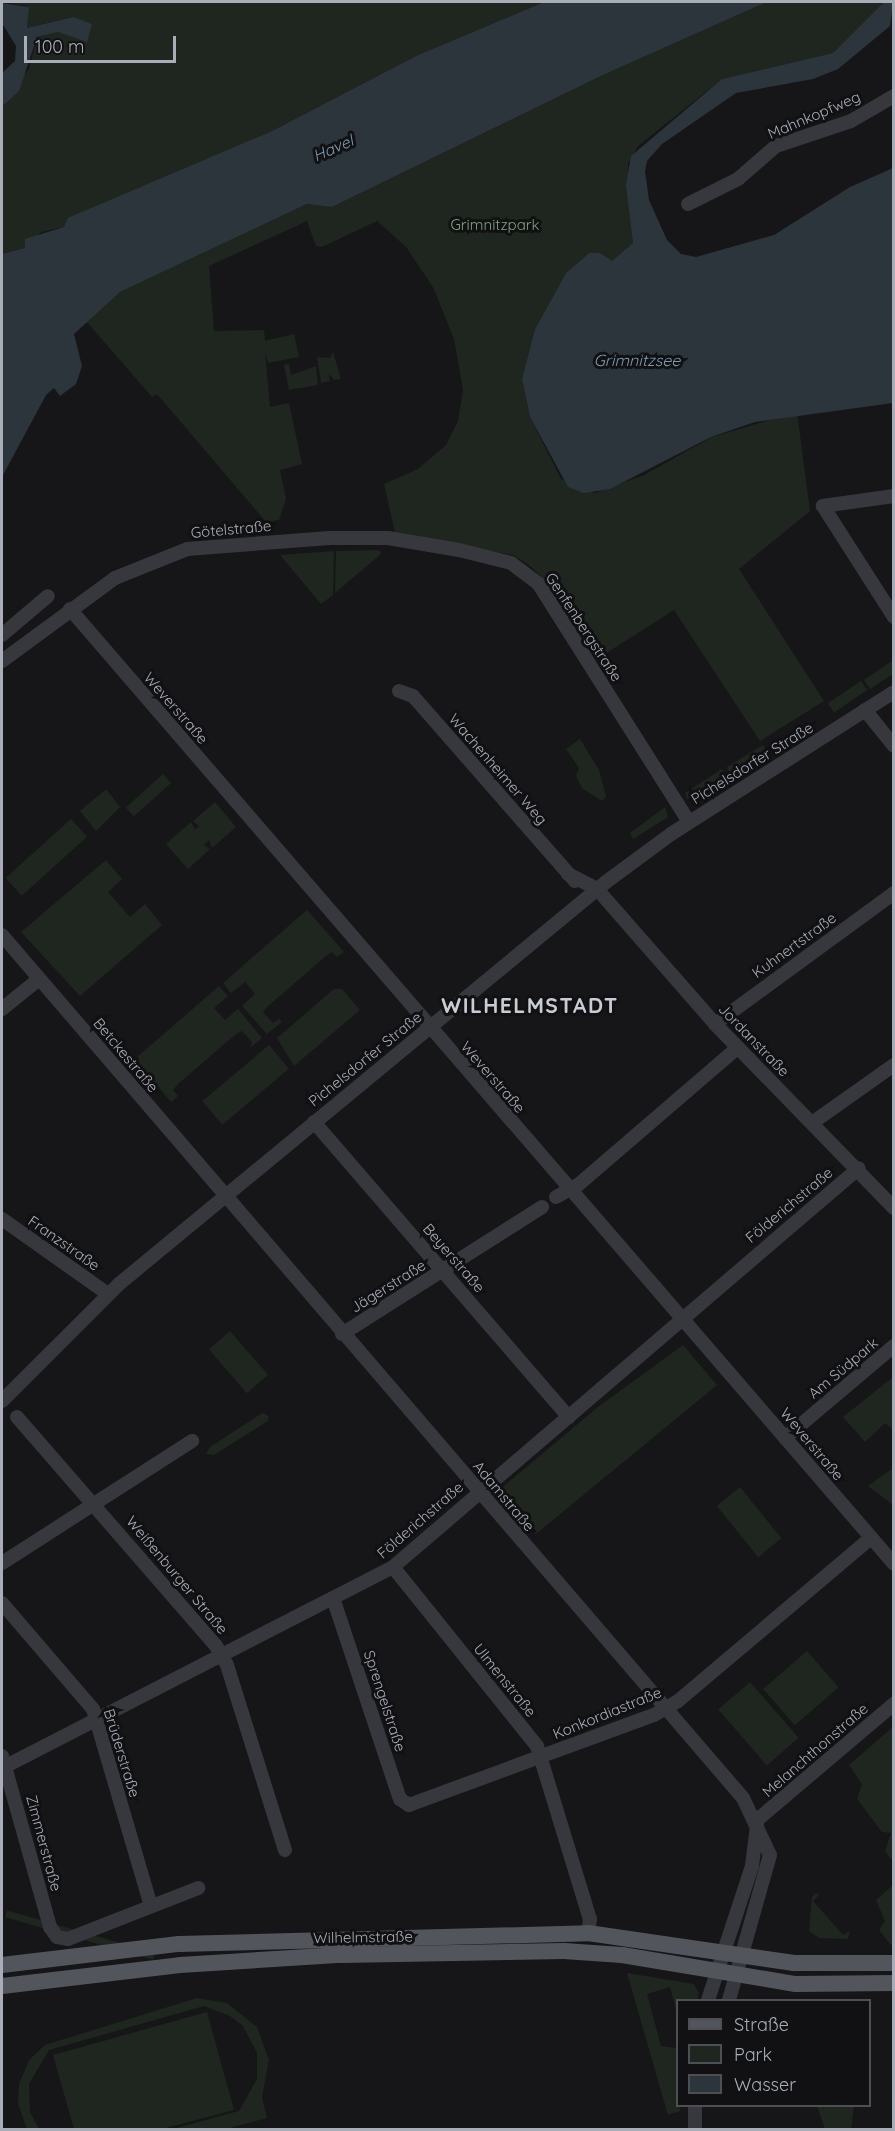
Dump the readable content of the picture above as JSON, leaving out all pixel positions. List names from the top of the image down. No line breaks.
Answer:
{"streets":{"main road":["Wilhelmstraße"],"street":["Mahnkopfweg","Götelstraße","Genfenbergstraße","Weverstraße","Pichelsdorfer Straße","Wachenheimer Weg","Kuhnertstraße","Jordanstraße","Betckestraße","Földerichstraße","Franzstraße","Beyerstraße","Jägerstraße","Am Südpark","Adamstraße","Weißenburger Straße","Ulmenstraße","Sprengelstraße","Konkordiastraße","Melanchthonstraße","Brüderstraße","Zimmerstraße"]},"crossings":[["Götelstraße","Genfenbergstraße"],["Götelstraße","Weverstraße"],["Genfenbergstraße","Pichelsdorfer Straße"],["Weverstraße","Pichelsdorfer Straße"],["Weverstraße","Földerichstraße"],["Weverstraße","Am Südpark"],["Weverstraße","Konkordiastraße"],["Pichelsdorfer Straße","Wachenheimer Weg"],["Pichelsdorfer Straße","Jordanstraße"],["Pichelsdorfer Straße","Betckestraße"],["Pichelsdorfer Straße","Franzstraße"],["Pichelsdorfer Straße","Beyerstraße"],["Pichelsdorfer Straße","Adamstraße"],["Wachenheimer Weg","Jordanstraße"],["Kuhnertstraße","Jordanstraße"],["Jordanstraße","Földerichstraße"],["Betckestraße","Adamstraße"],["Földerichstraße","Beyerstraße"],["Földerichstraße","Adamstraße"],["Földerichstraße","Weißenburger Straße"],["Földerichstraße","Ulmenstraße"],["Földerichstraße","Sprengelstraße"],["Földerichstraße","Brüderstraße"],["Földerichstraße","Zimmerstraße"],["Beyerstraße","Jägerstraße"],["Jägerstraße","Adamstraße"],["Adamstraße","Konkordiastraße"],["Adamstraße","Melanchthonstraße"],["Adamstraße","Wilhelmstraße"],["Ulmenstraße","Konkordiastraße"],["Ulmenstraße","Wilhelmstraße"],["Sprengelstraße","Konkordiastraße"],["Brüderstraße","Zimmerstraße"]],"districts":["WILHELMSTADT"],"water":["Havel","Grimnitzsee"],"parks":["Grimnitzpark"],"legend":["Straße","Park","Wasser"],"scale_bar":"100 m"}
